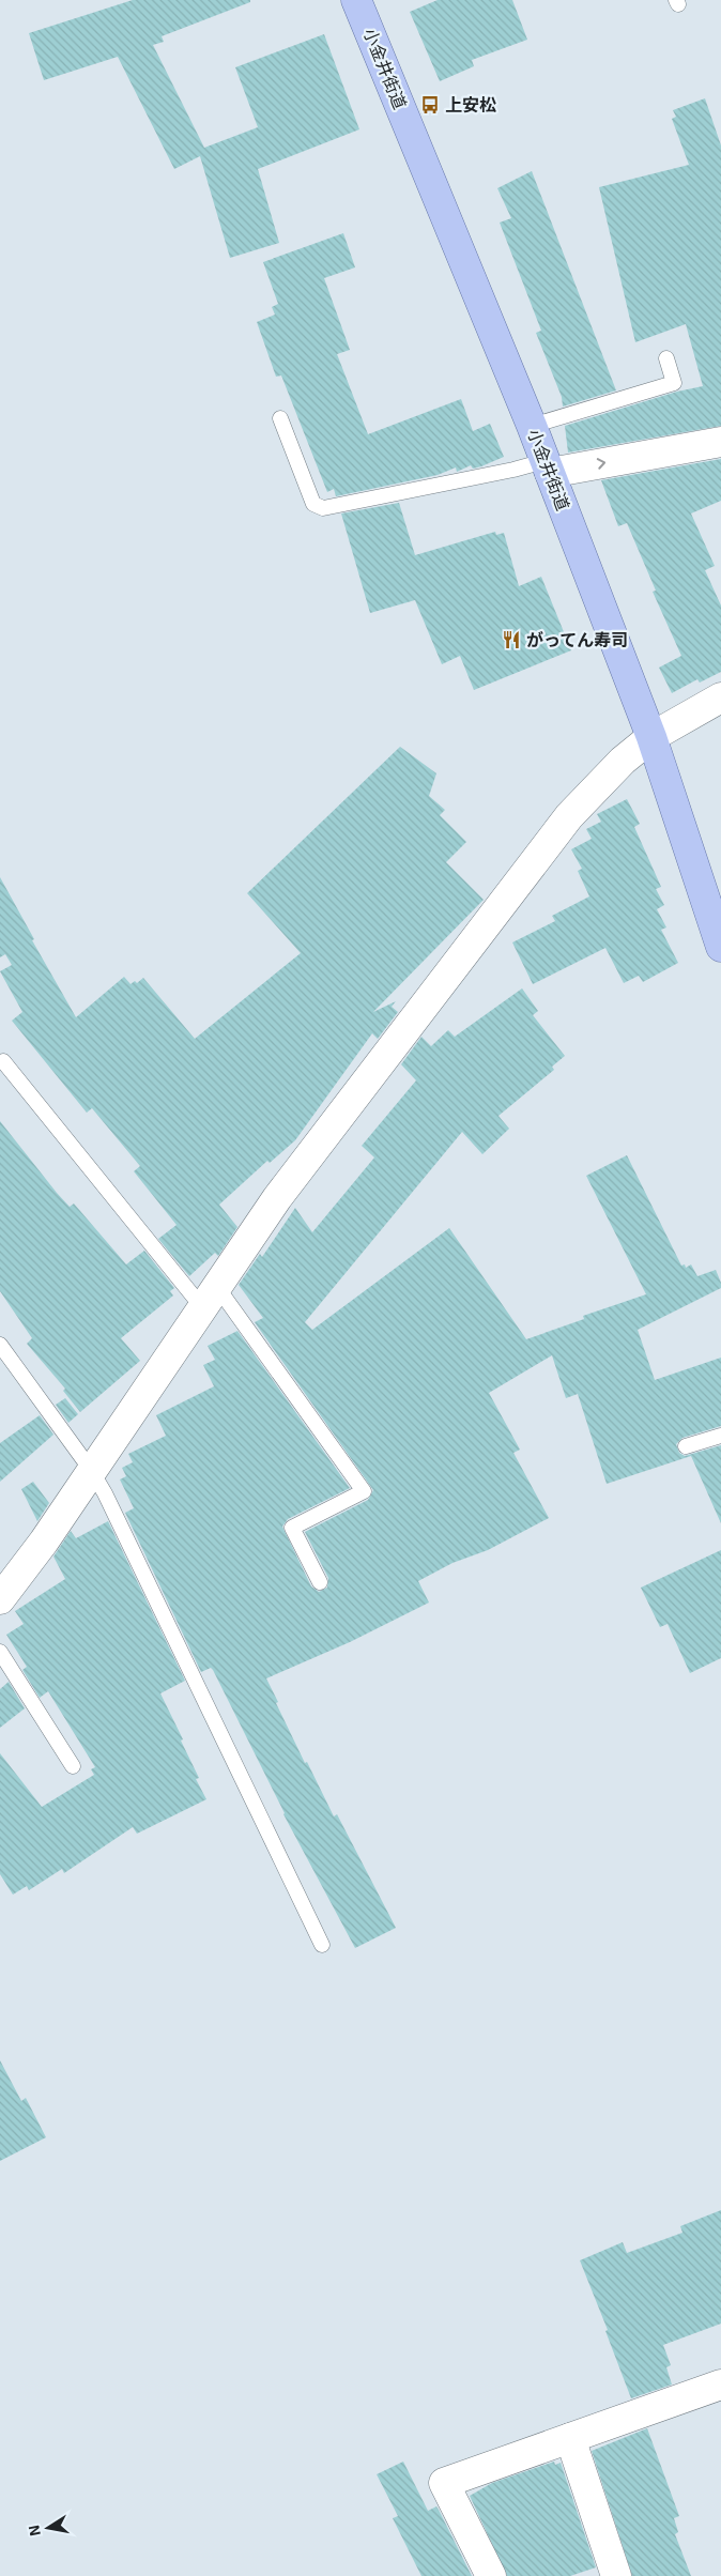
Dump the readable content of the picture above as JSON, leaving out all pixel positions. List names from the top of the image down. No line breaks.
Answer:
{"streets":{"main road":["小金井街道"]},"places":{"bus stop":["上安松"],"restaurant":["がってん寿司"]},"north":"left"}
